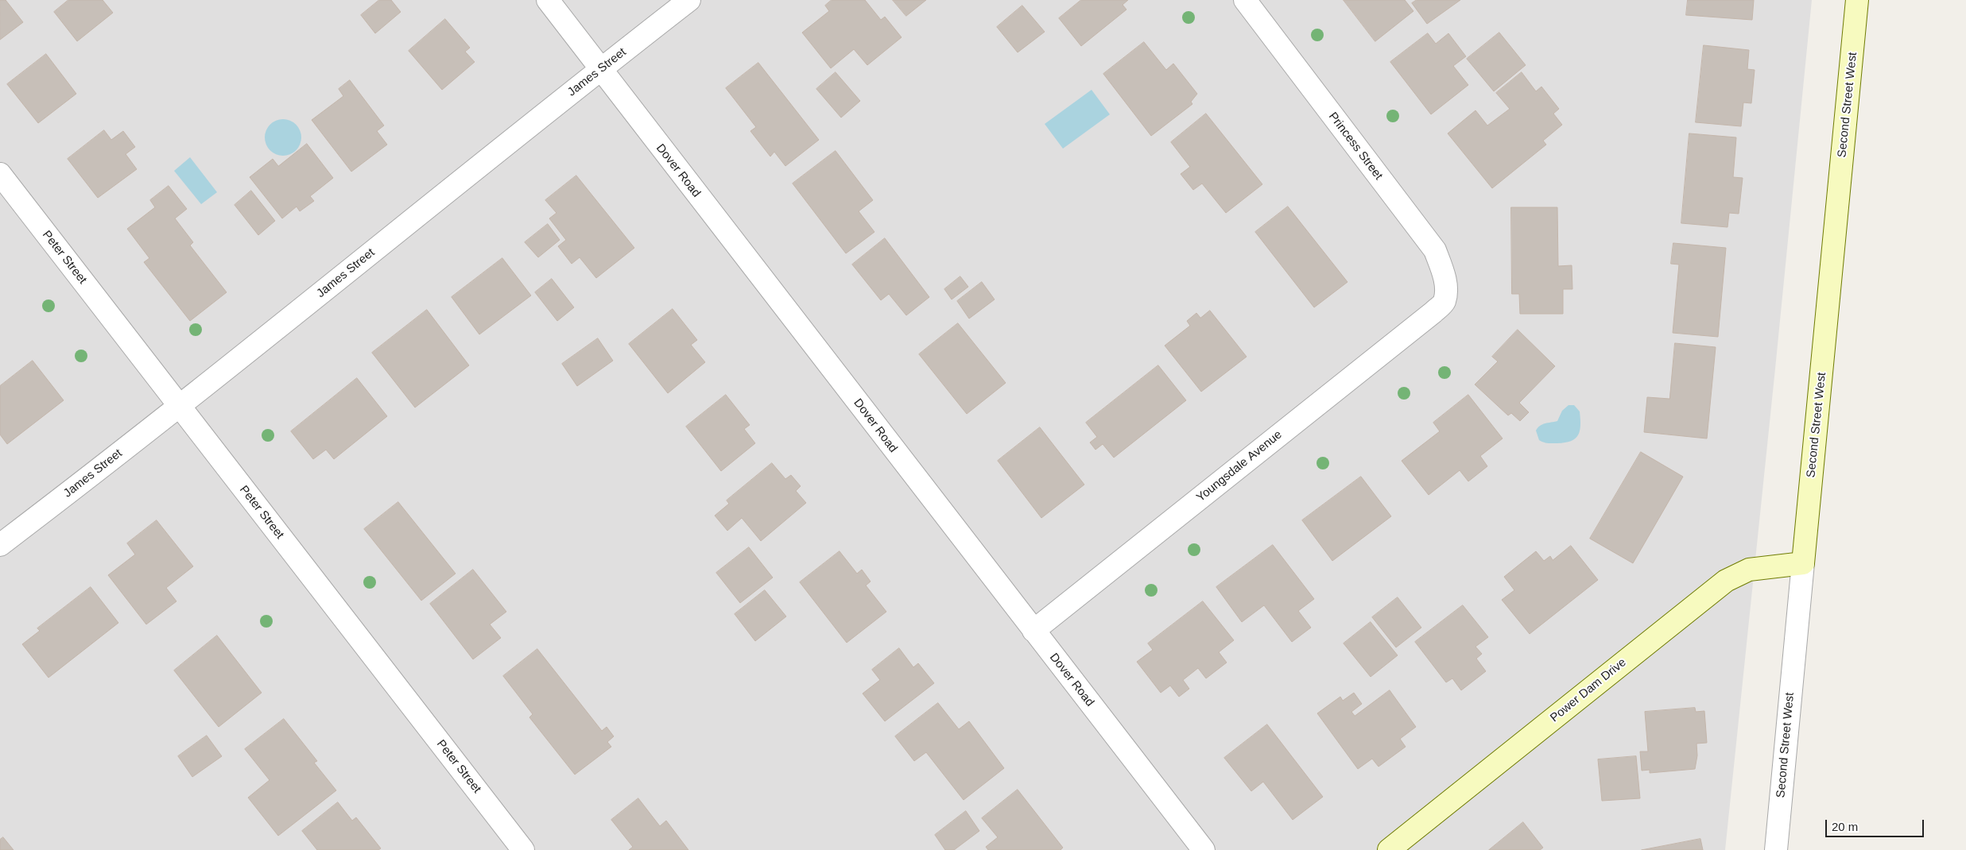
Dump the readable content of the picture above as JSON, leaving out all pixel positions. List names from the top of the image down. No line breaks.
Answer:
{"streets":{"main road":["Second Street West","Power Dam Drive"],"street":["James Street","Princess Street","Dover Road","Peter Street","Youngsdale Avenue"]},"crossings":[["James Street","Dover Road"],["James Street","Peter Street"],["Second Street West","Power Dam Drive"],["Princess Street","Youngsdale Avenue"],["Dover Road","Youngsdale Avenue"]],"scale_bar":"20 m"}
